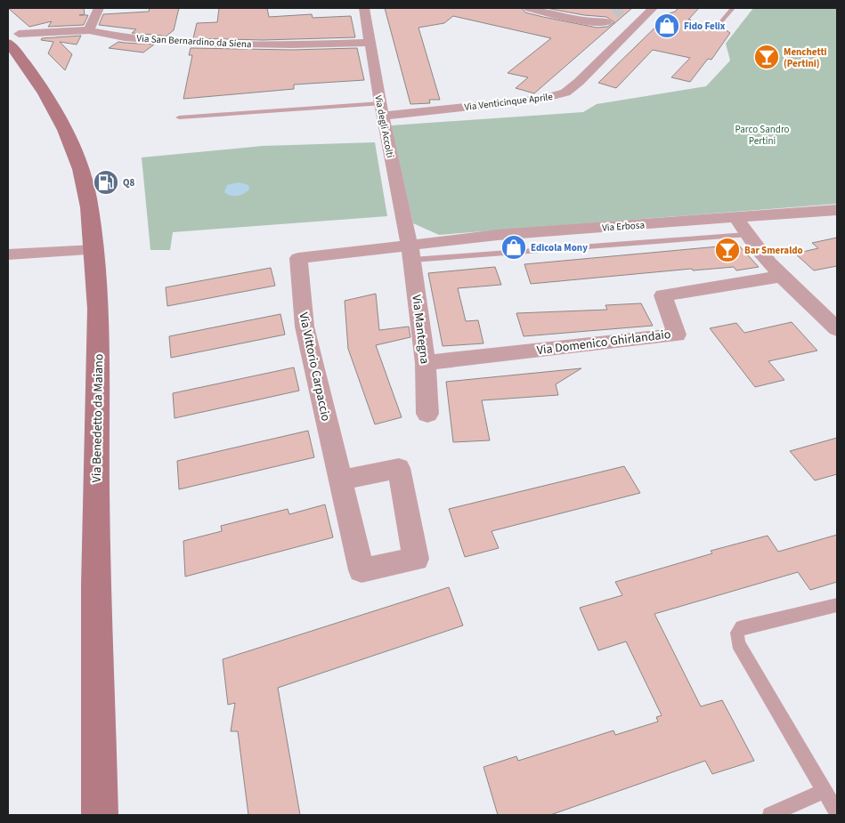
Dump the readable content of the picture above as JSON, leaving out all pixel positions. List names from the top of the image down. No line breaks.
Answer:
{"streets":{"main road":["Via Benedetto da Maiano"],"street":["Via San Bernardino da Siena","Via Venticinque Aprile","Via degli Accolti","Via Erbosa","Via Mantegna","Via Domenico Ghirlandaio","Via Vittorio Carpaccio"]},"crossings":[["Via San Bernardino da Siena","Via degli Accolti"],["Via San Bernardino da Siena","Via Benedetto da Maiano"],["Via Venticinque Aprile","Via degli Accolti"],["Via degli Accolti","Via Erbosa"],["Via degli Accolti","Via Mantegna"],["Via degli Accolti","Via Vittorio Carpaccio"],["Via Erbosa","Via Mantegna"],["Via Erbosa","Via Vittorio Carpaccio"],["Via Mantegna","Via Domenico Ghirlandaio"],["Via Mantegna","Via Vittorio Carpaccio"]],"parks":["Parco Sandro Pertini"],"places":{"shop":["Fido Felix","Edicola Mony"],"bar":["Menchetti (Pertini)","Bar Smeraldo"],"fuel station":["Q8"]}}
